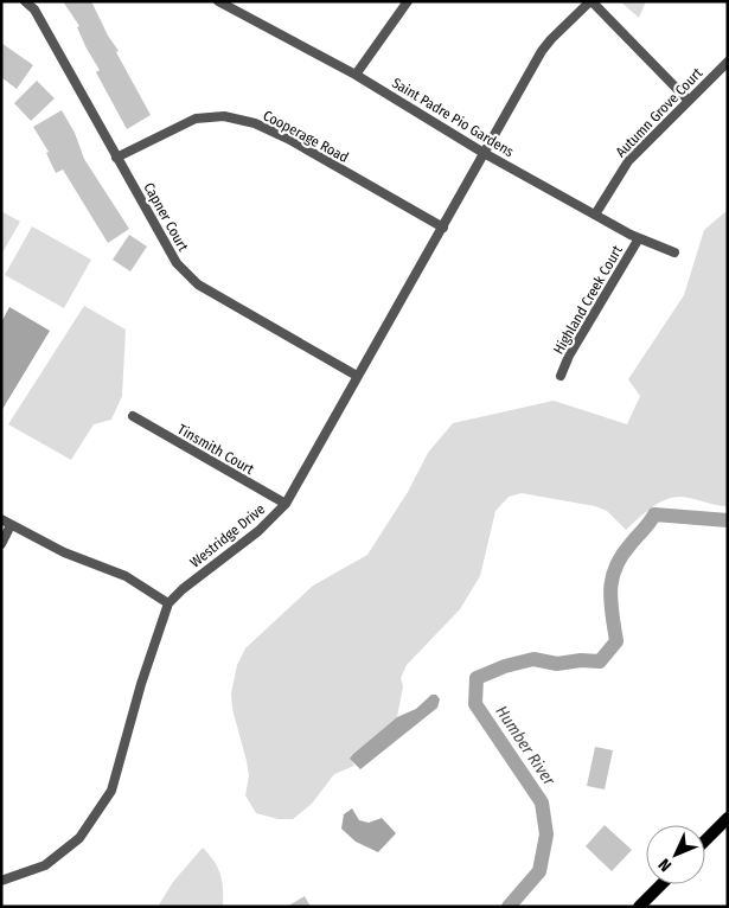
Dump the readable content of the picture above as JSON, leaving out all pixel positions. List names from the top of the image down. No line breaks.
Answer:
{"streets":{"street":["Autumn Grove Court","Saint Padre Pio Gardens","Cooperage Road","Capner Court","Highland Creek Court","Tinsmith Court","Westridge Drive"]},"crossings":[["Autumn Grove Court","Saint Padre Pio Gardens"],["Saint Padre Pio Gardens","Highland Creek Court"],["Saint Padre Pio Gardens","Westridge Drive"],["Cooperage Road","Capner Court"],["Cooperage Road","Westridge Drive"],["Capner Court","Westridge Drive"],["Tinsmith Court","Westridge Drive"]],"water":["Humber River"],"north":"bottom left"}
